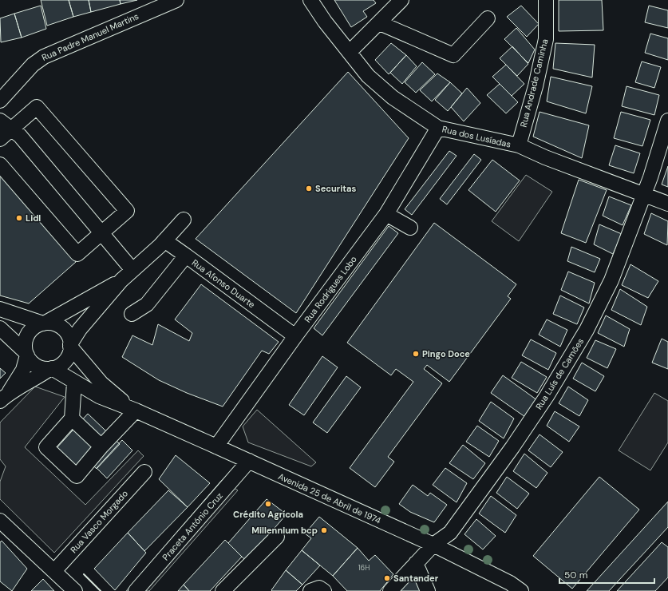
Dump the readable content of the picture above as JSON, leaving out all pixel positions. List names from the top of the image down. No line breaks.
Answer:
{"streets":{"street":["Rua Padre Manuel Martins","Rua Andrade Caminha","Rua dos Lusíadas","Rua Afonso Duarte","Rua Rodrigues Lobo","Rua Luís de Camões","Avenida 25 de Abril de 1974","Rua Vasco Morgado","Praceta António Cruz"]},"crossings":[["Rua Andrade Caminha","Rua dos Lusíadas"],["Rua dos Lusíadas","Rua Rodrigues Lobo"],["Rua dos Lusíadas","Rua Luís de Camões"],["Rua Afonso Duarte","Rua Rodrigues Lobo"],["Rua Rodrigues Lobo","Avenida 25 de Abril de 1974"],["Rua Luís de Camões","Avenida 25 de Abril de 1974"],["Avenida 25 de Abril de 1974","Praceta António Cruz"]],"places":["Securitas","Lidl","Pingo Doce","Crédito Agrícola","Millennium bcp","Santander"],"house_numbers":["16H"],"scale_bar":"50 m"}
